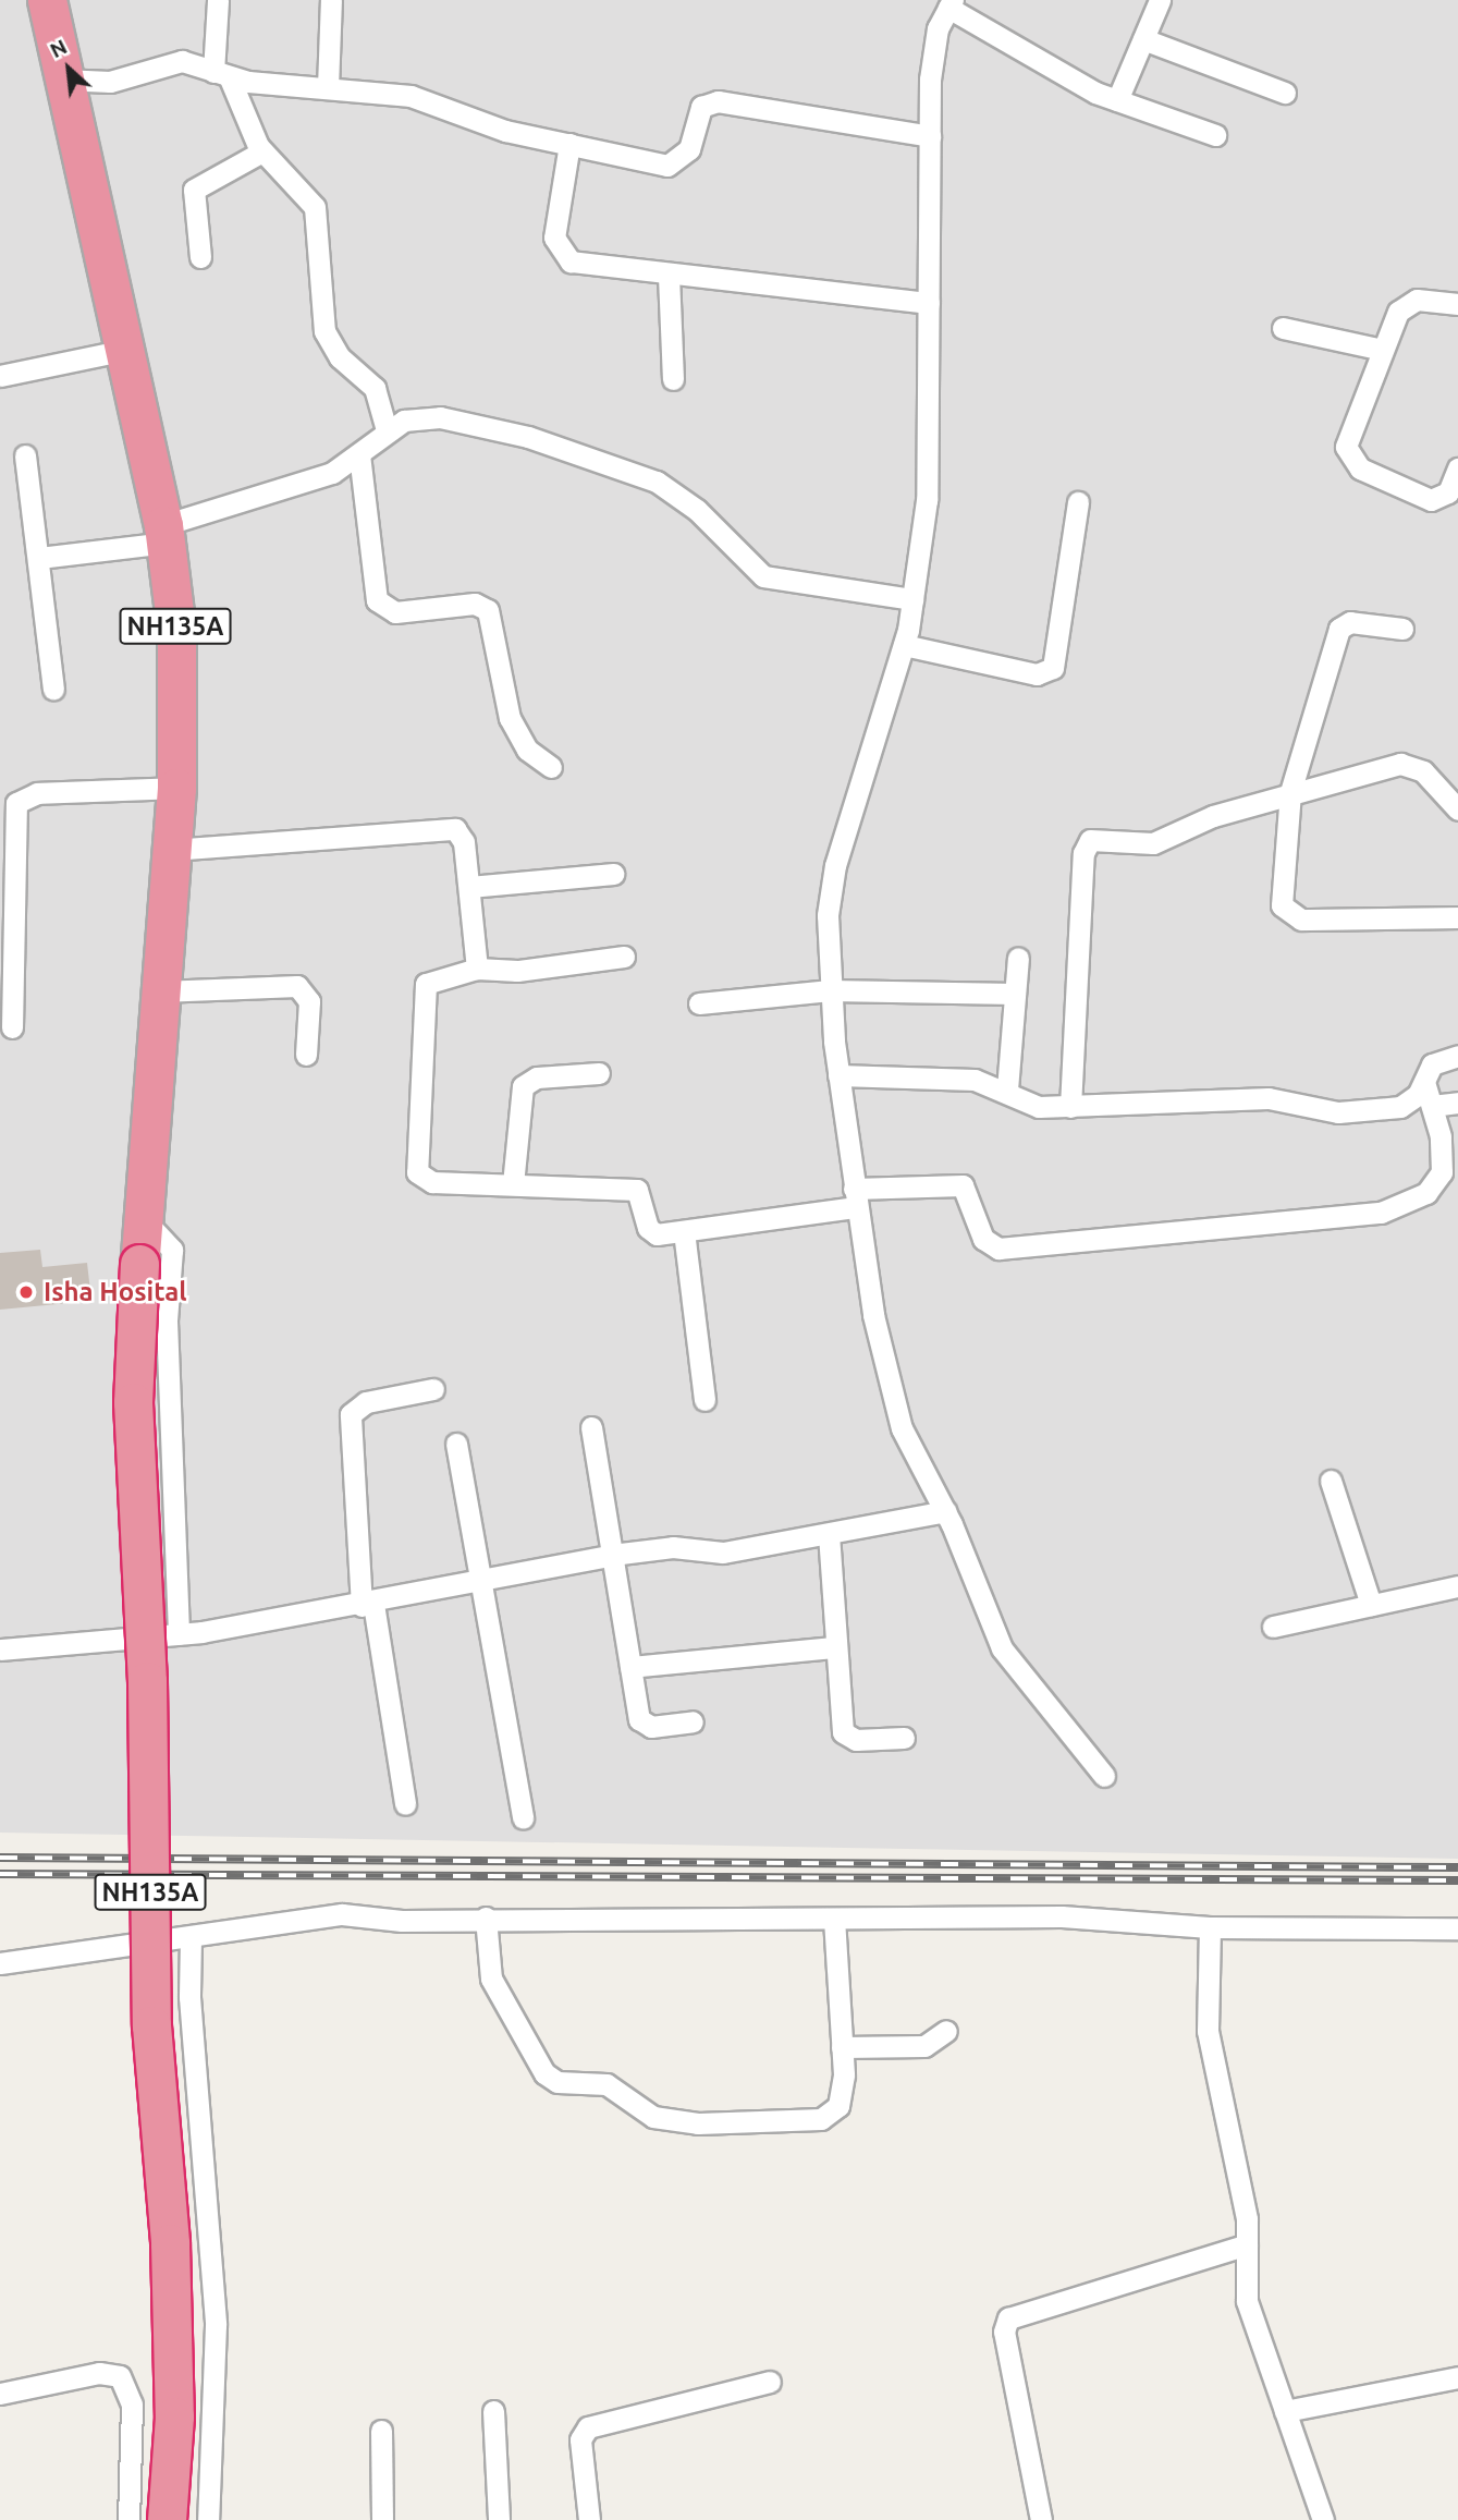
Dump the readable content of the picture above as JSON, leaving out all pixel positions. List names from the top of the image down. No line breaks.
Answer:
{"streets":{"highway":["NH135A"]},"places":["Isha Hosital"],"north":"top left"}
